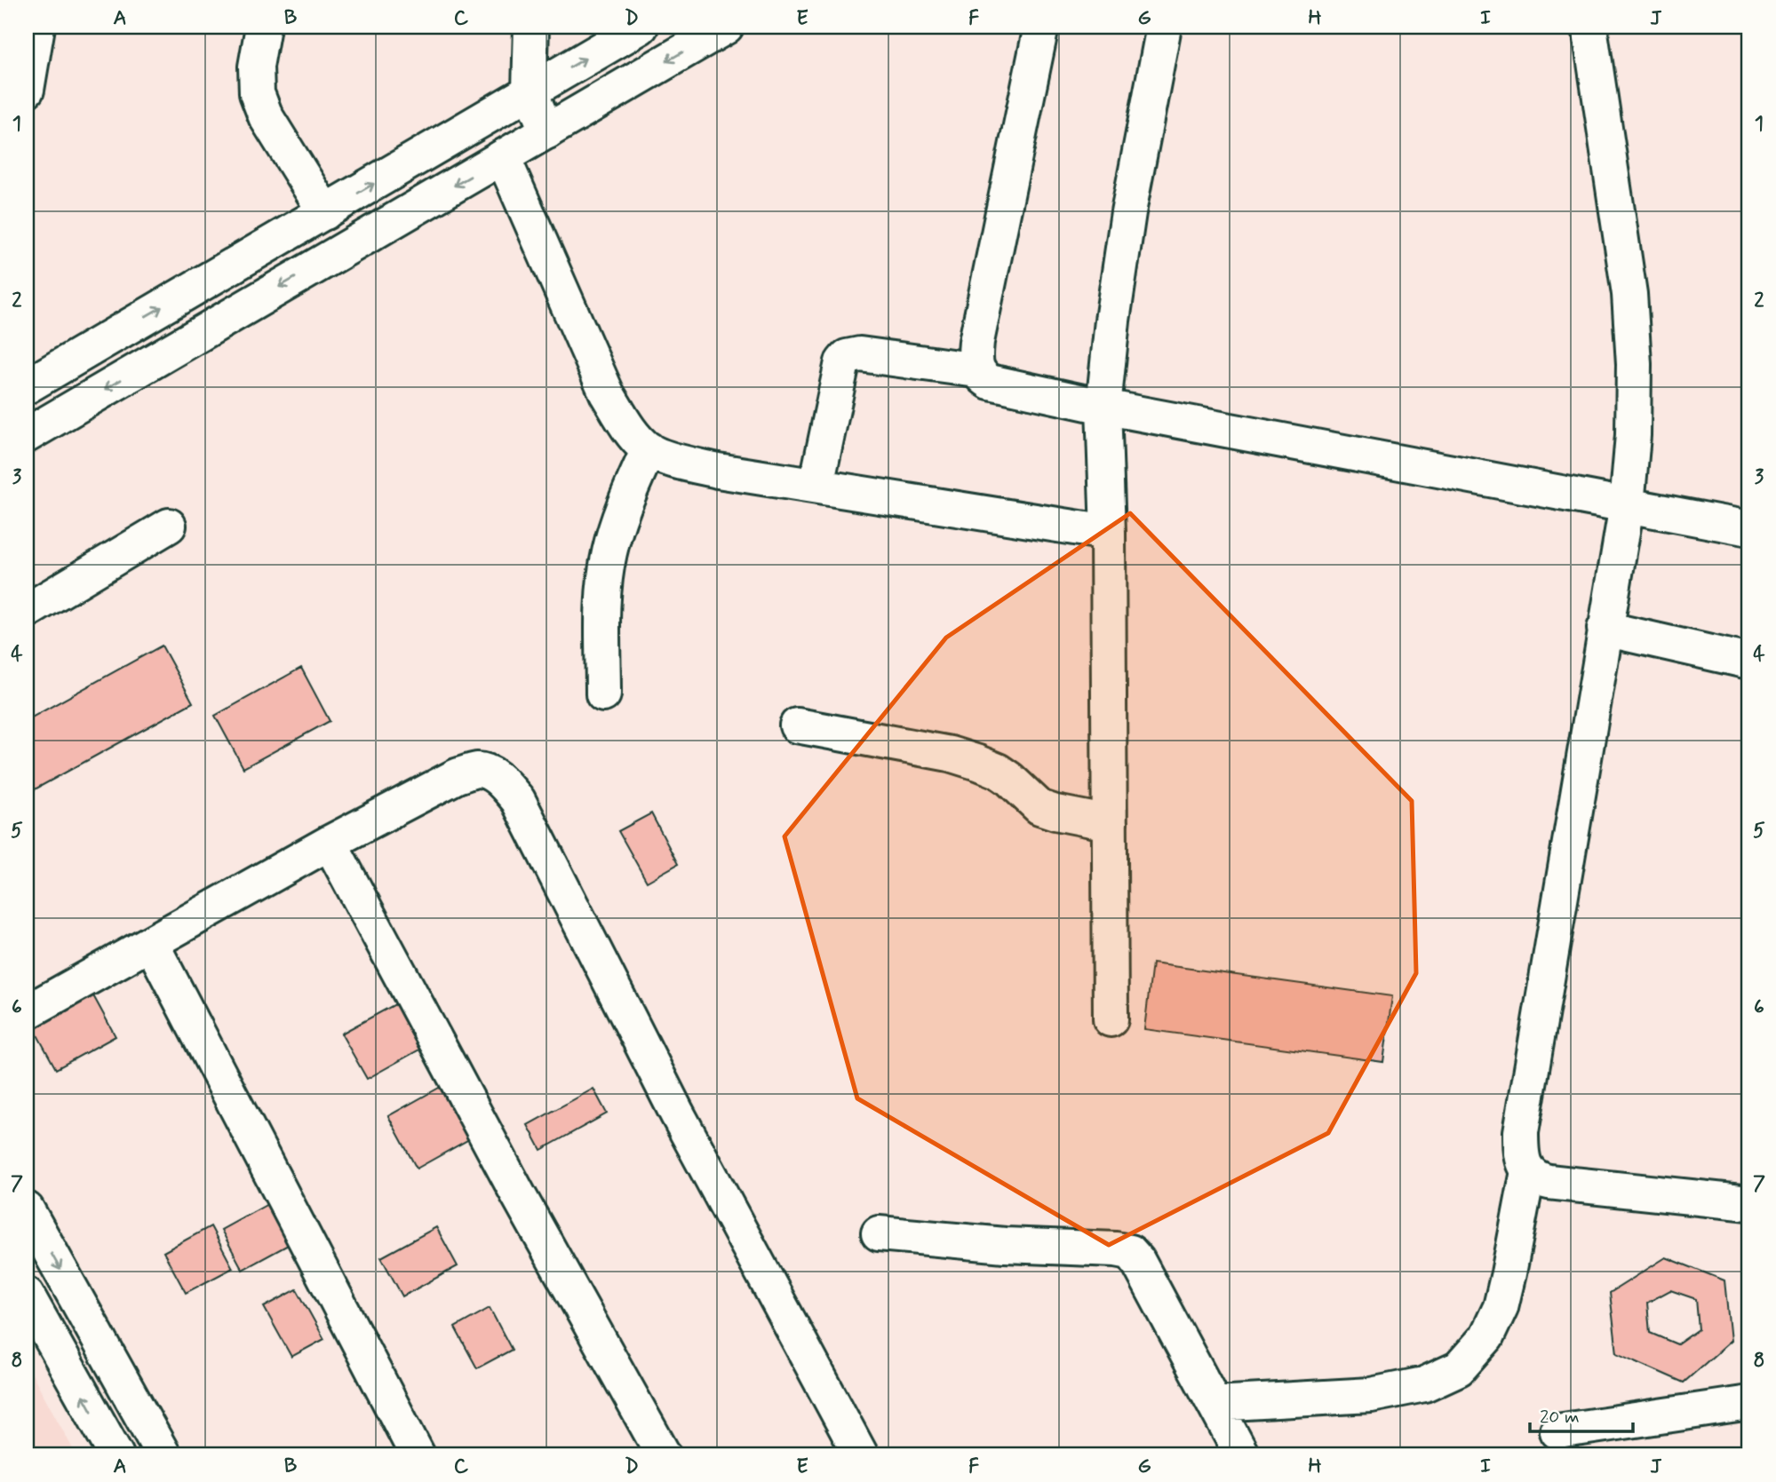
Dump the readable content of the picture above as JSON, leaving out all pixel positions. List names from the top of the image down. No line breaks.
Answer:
{"scale_bar":"20 m","grid":{"columns":["A","B","C","D","E","F","G","H","I","J"],"rows":["1","2","3","4","5","6","7","8"]}}
